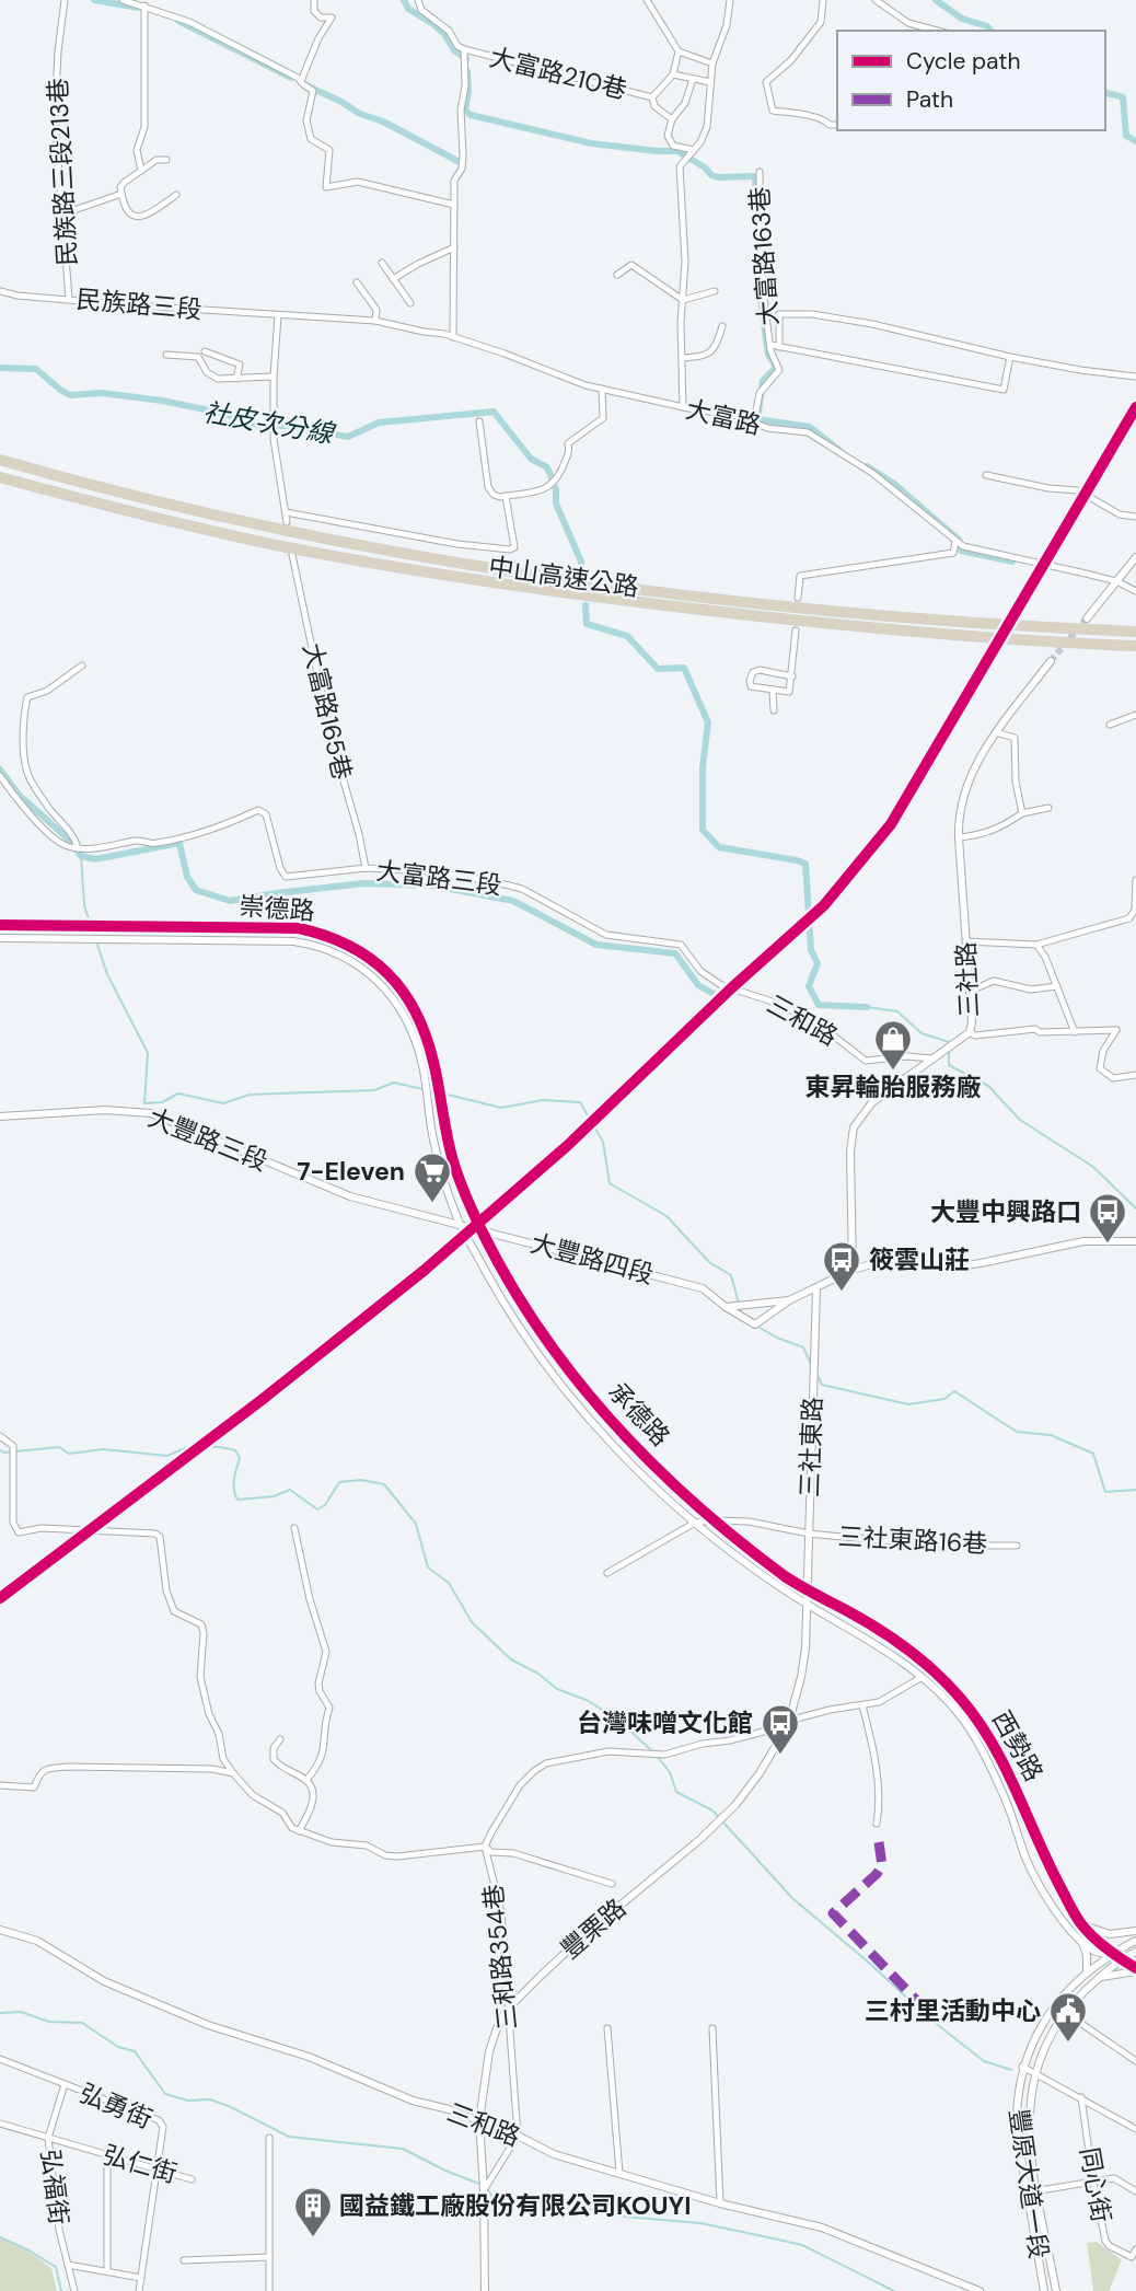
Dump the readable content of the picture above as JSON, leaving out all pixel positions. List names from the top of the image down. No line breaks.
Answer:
{"streets":{"highway":["中山高速公路"],"street":["大富路210巷","民族路三段213巷","大富路163巷","民族路三段","大富路","大富路165巷","大富路三段","崇德路","三社路","三和路","大豐路三段","大豐路四段","承德路","三社東路","三社東路16巷","西勢路","豐栗路","三和路354巷","弘勇街","弘仁街","豐原大道一段","同心街","弘福街"]},"crossings":[["大富路210巷","大富路"],["民族路三段213巷","民族路三段"],["大富路163巷","大富路"],["民族路三段","大富路"],["大富路165巷","大富路三段"],["大富路三段","三和路"],["崇德路","大豐路四段"],["崇德路","承德路"],["三社路","三和路"],["三社路","大豐路四段"],["三和路","豐栗路"],["三和路","三和路354巷"],["大豐路三段","大豐路四段"],["大豐路四段","承德路"],["大豐路四段","三社東路"],["承德路","三社東路"],["承德路","三社東路16巷"],["承德路","西勢路"],["承德路","豐栗路"],["三社東路","三社東路16巷"],["三社東路","西勢路"],["三社東路","豐栗路"],["西勢路","豐栗路"],["西勢路","豐原大道一段"],["豐栗路","三和路354巷"],["弘勇街","弘仁街"],["弘勇街","弘福街"],["弘仁街","弘福街"]],"water":["社皮次分線"],"places":{"shop":["東昇輪胎服務廠"],"supermarket":["7-Eleven"],"bus stop":["大豐中興路口","筱雲山莊","台灣味噌文化館"],"public building":["三村里活動中心"],"building":["國益鐵工廠股份有限公司KOUYI"]},"legend":["Cycle path","Path"]}
